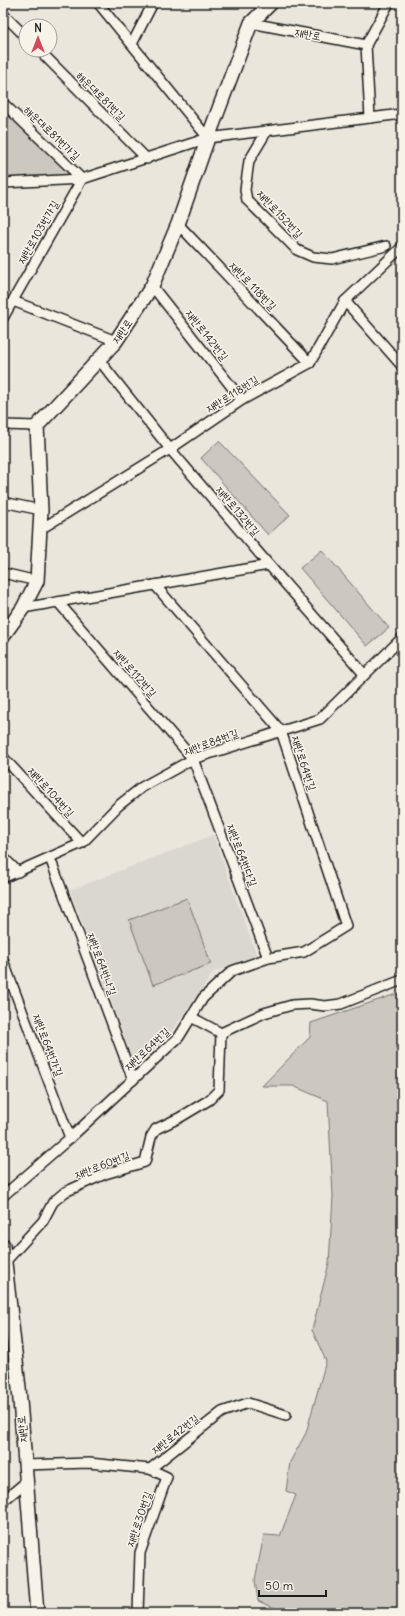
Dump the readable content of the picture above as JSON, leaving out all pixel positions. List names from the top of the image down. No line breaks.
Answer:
{"streets":{"main road":["재반로"],"street":["해운대로81번길","해운대로81번가길","재반로152번길","재반로103번가길","재반로 118번길","재반로142번길","재반로118번길","재반로132번길","재반로112번길","재반로84번길","재반로64번길","재반로104번길","재반로64번다길","재반로64번나길","재반로64번가길","재반로60번길","재반로42번길","재반로30번길"]},"crossings":[["재반로","재반로 118번길"],["재반로","재반로142번길"],["재반로","재반로132번길"],["재반로","재반로60번길"],["재반로","재반로42번길"],["해운대로81번가길","재반로103번가길"],["재반로 118번길","재반로118번길"],["재반로142번길","재반로118번길"],["재반로118번길","재반로132번길"],["재반로132번길","재반로84번길"],["재반로112번길","재반로84번길"],["재반로112번길","재반로64번다길"],["재반로84번길","재반로64번길"],["재반로84번길","재반로104번길"],["재반로84번길","재반로64번다길"],["재반로84번길","재반로64번나길"],["재반로64번길","재반로64번다길"],["재반로64번길","재반로64번나길"],["재반로64번길","재반로64번가길"],["재반로42번길","재반로30번길"]],"scale_bar":"50 m","north":"top"}
